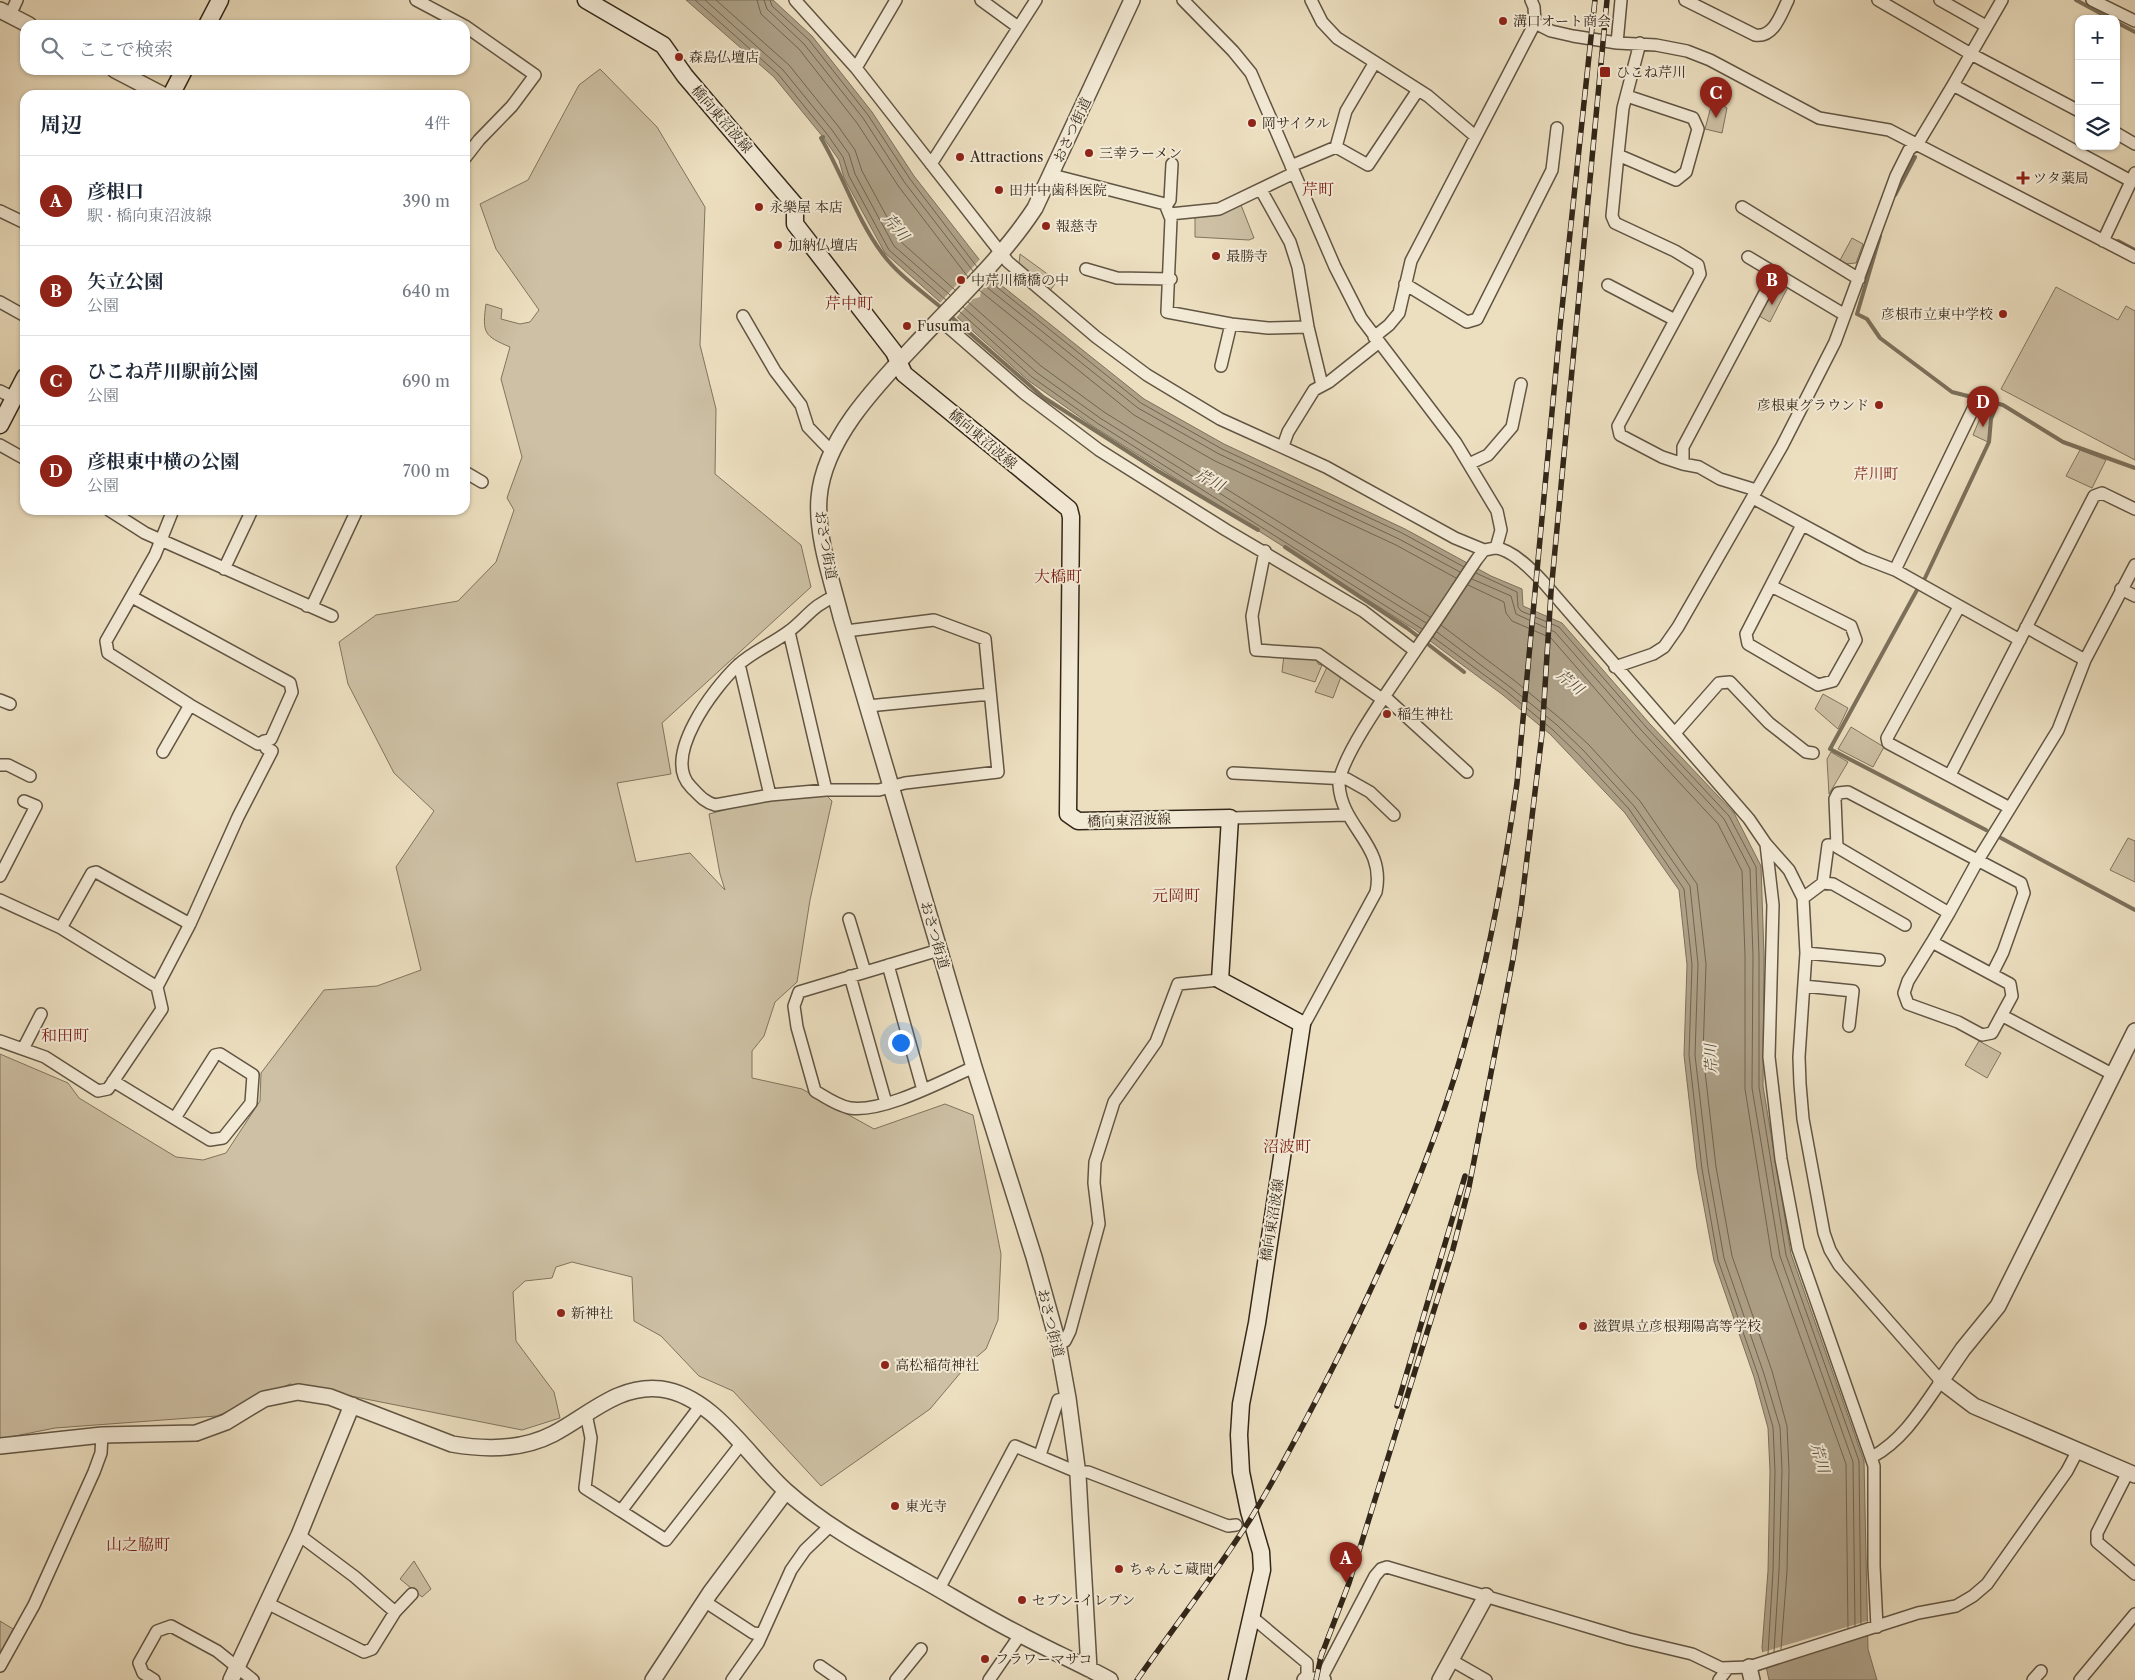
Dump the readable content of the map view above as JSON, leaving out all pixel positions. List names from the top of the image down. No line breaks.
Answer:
{"streets":{"main road":["橋向東沼波線"],"street":["おさつ街道"]},"crossings":[["橋向東沼波線","おさつ街道"]],"districts":["芹町","芹中町","芹川町","大橋町","元岡町","和田町","沼波町","山之脇町"],"water":["芹川"],"places":{"other":["溝口オート商会","森島仏壇店","岡サイクル","三幸ラーメン","Attractions","田井中歯科医院","永樂屋 本店","報慈寺","加納仏壇店","最勝寺","中芹川橋橋の中","彦根市立東中学校","Fusuma","彦根東グラウンド","稲生神社","新神社","滋賀県立彦根翔陽高等学校","高松稲荷神社","東光寺","ちゃんこ蔵間","セブン-イレブン","フラワーマサコ"],"transit":["ひこね芹川"],"health":["ツタ薬局"]},"page":{"map_buttons":["+","−"],"search":"ここで検索","pins":["C","B","D","A"],"heading":["周辺","4件"],"list":[{"mark":"A","name":"彦根口","note":"駅 · 橋向東沼波線","value":"390 m"},{"mark":"B","name":"矢立公園","note":"公園","value":"640 m"},{"mark":"C","name":"ひこね芹川駅前公園","note":"公園","value":"690 m"},{"mark":"D","name":"彦根東中横の公園","note":"公園","value":"700 m"}]}}
